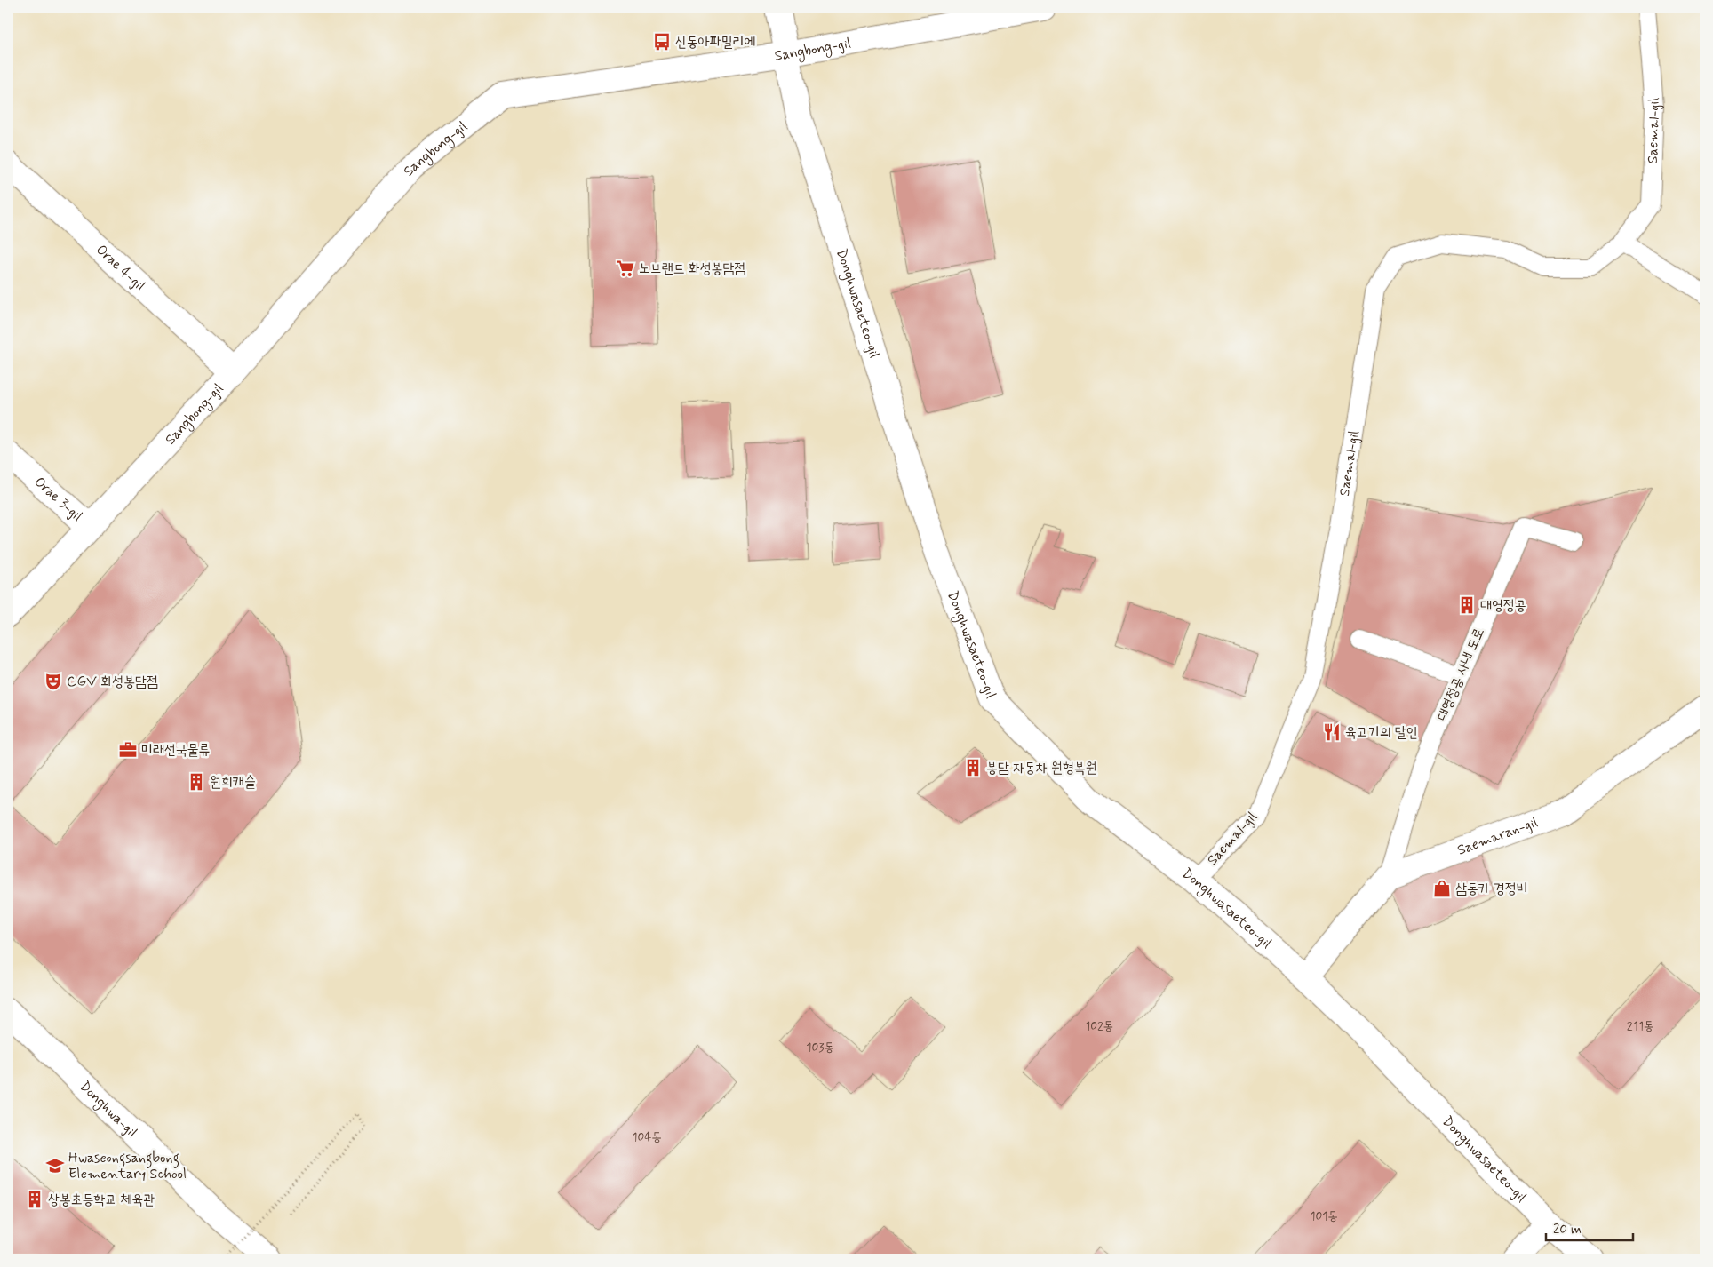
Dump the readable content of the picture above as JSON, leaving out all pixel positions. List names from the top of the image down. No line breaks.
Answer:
{"streets":{"street":["Sangbong-gil","Orae 4-gil","Donghwasaeteo-gil","Orae 3-gil","Saemaran-gil","Donghwa-gil"],"lane":["Saemal-gil","대영정공 사내 도로"]},"crossings":[["Sangbong-gil","Orae 4-gil"],["Sangbong-gil","Donghwasaeteo-gil"],["Sangbong-gil","Orae 3-gil"],["Saemal-gil","Donghwasaeteo-gil"],["Donghwasaeteo-gil","Saemaran-gil"],["대영정공 사내 도로","Saemaran-gil"]],"places":{"bus stop":["신동아파밀리에"],"supermarket":["노브랜드 화성봉담점"],"building":["대영정공","봉담 자동차 원형복원","원희캐슬","상봉초등학교 체육관"],"theatre":["CGV 화성봉담점"],"restaurant":["육고기의 달인"],"office":["미래전국물류"],"shop":["삼동카 경정비"],"school or university":["Hwaseongsangbong Elementary School"]},"house_numbers":["102동","211동","103동","104동","101동"],"scale_bar":"20 m"}
